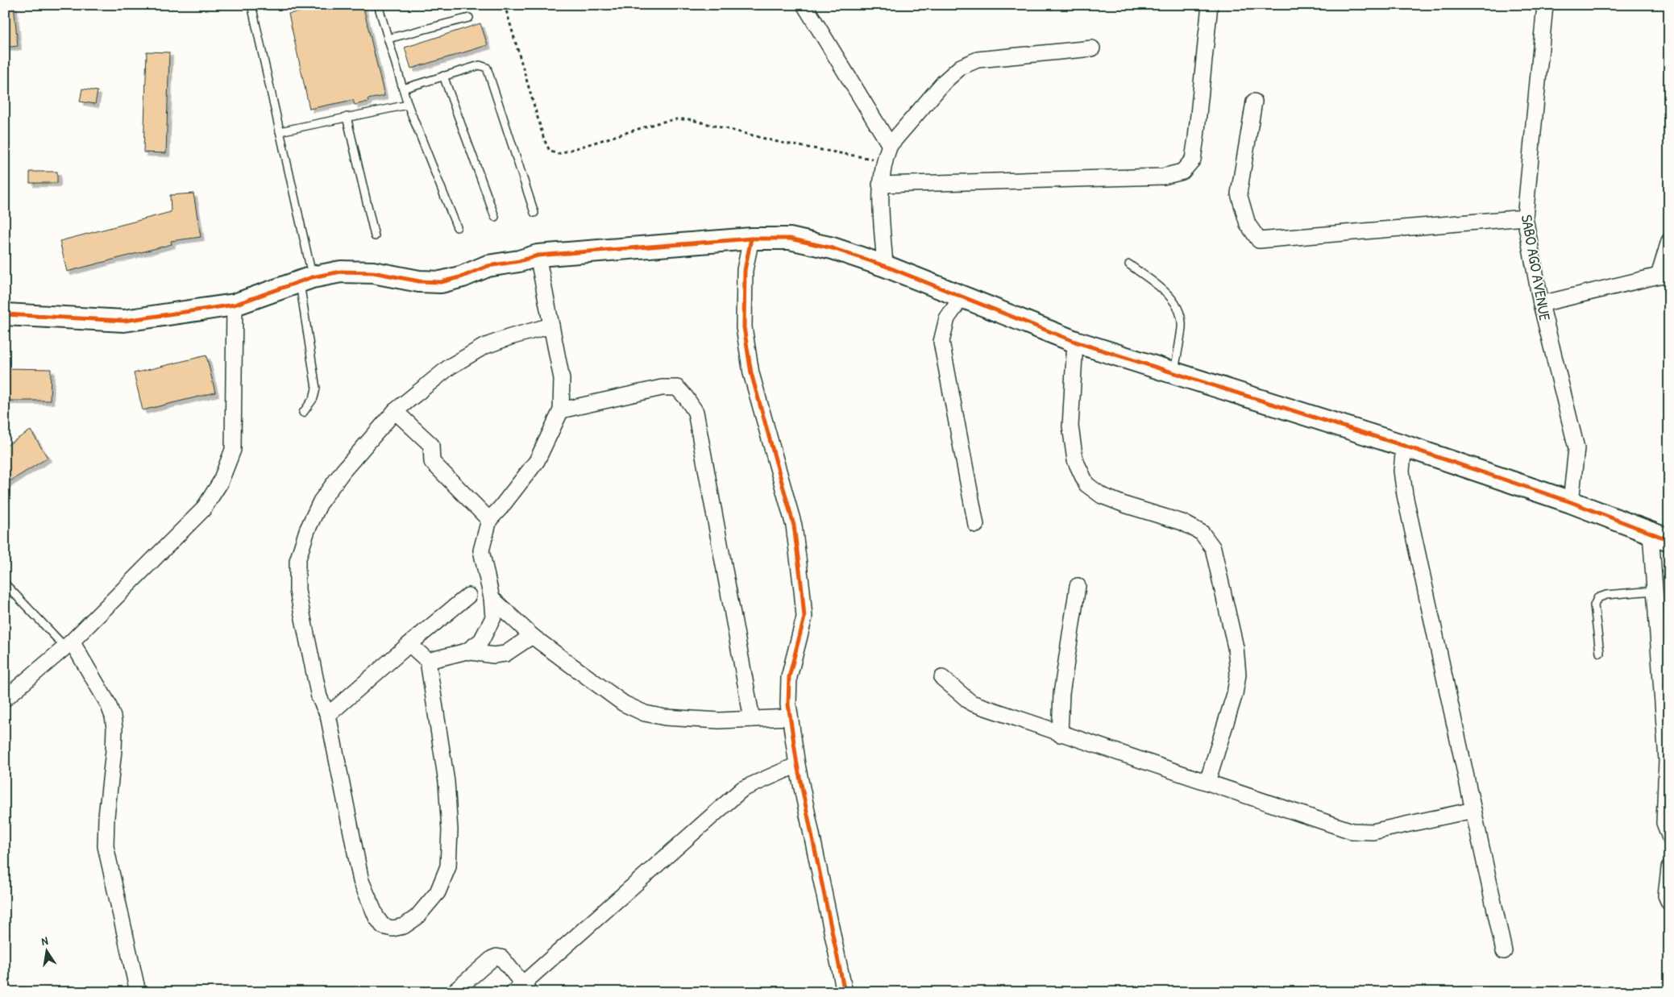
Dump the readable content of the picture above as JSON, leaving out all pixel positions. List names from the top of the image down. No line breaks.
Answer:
{"streets":{"street":["SABO AGO AVENUE"]},"north":"top"}
